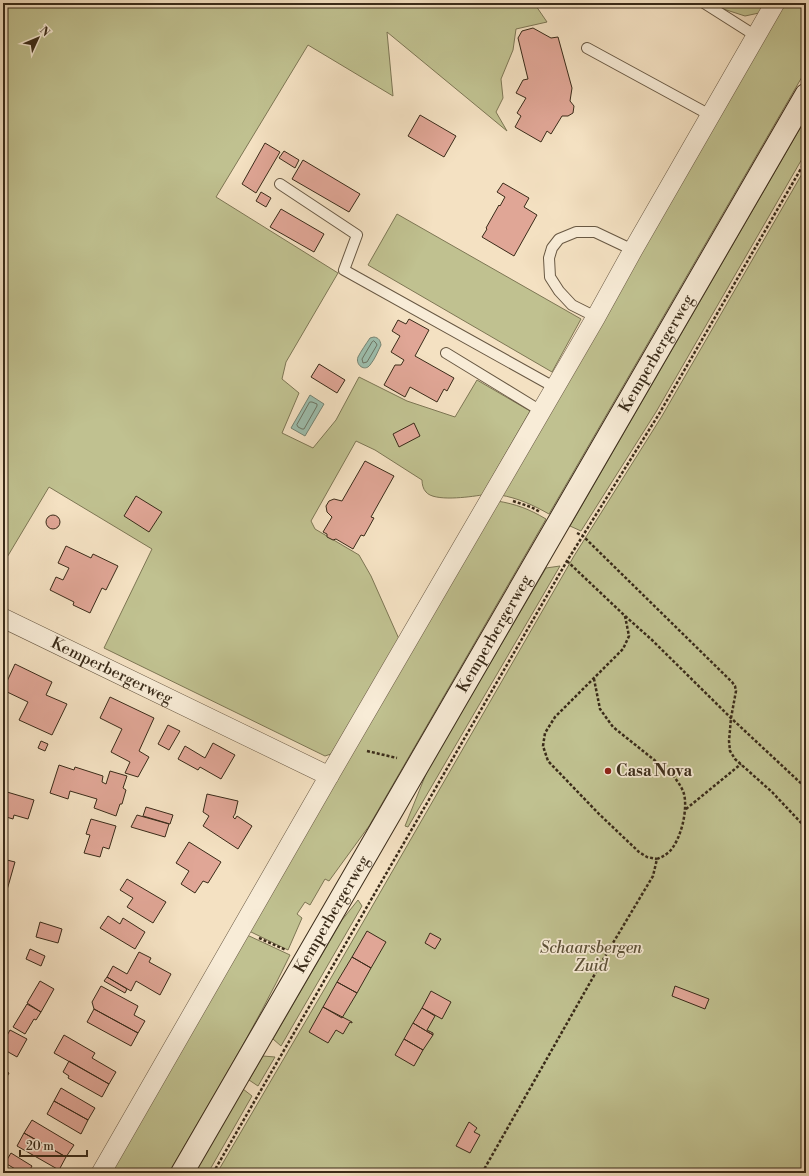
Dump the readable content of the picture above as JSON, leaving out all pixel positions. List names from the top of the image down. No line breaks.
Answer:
{"streets":{"main road":["Kemperbergerweg"]},"parks":["Schaarsbergen Zuid"],"places":["Casa Nova"],"scale_bar":"20 m","north":"top right"}
